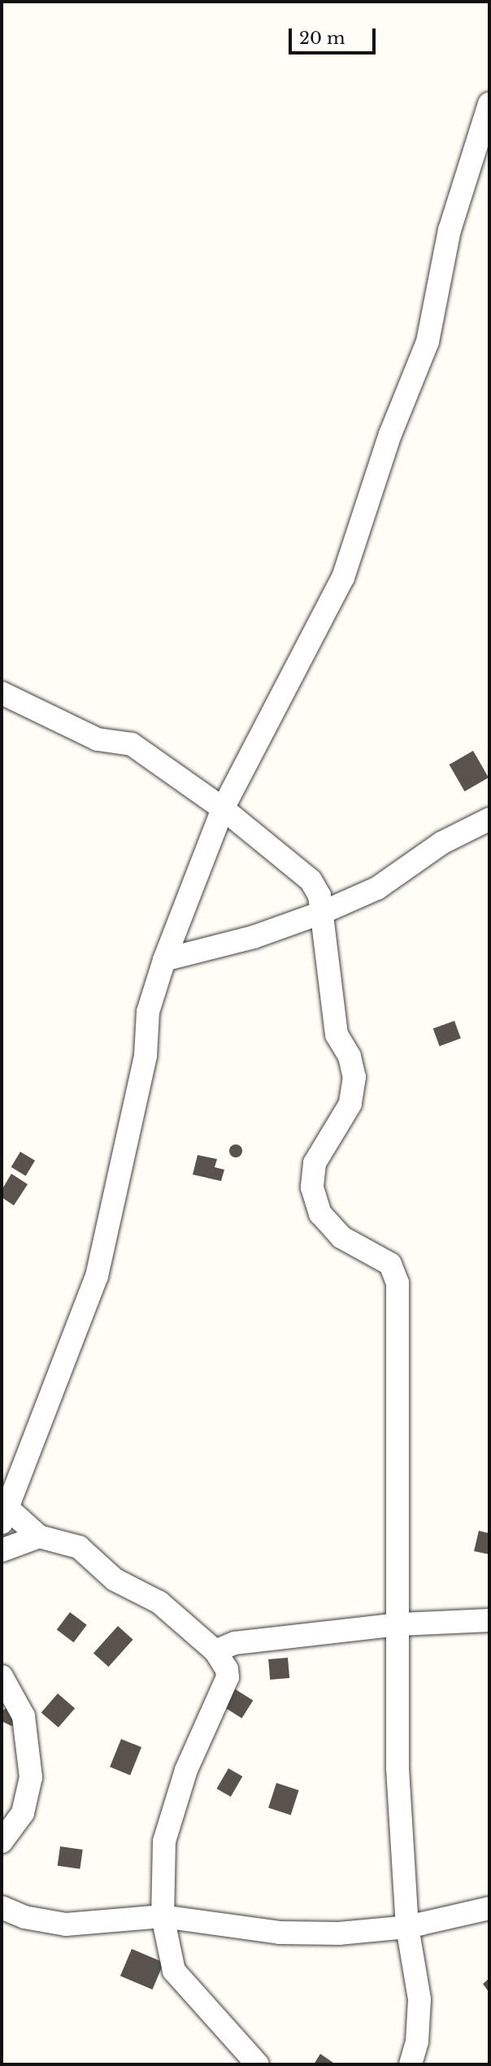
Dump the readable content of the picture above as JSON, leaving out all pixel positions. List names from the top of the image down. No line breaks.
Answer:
{"scale_bar":"20 m"}
